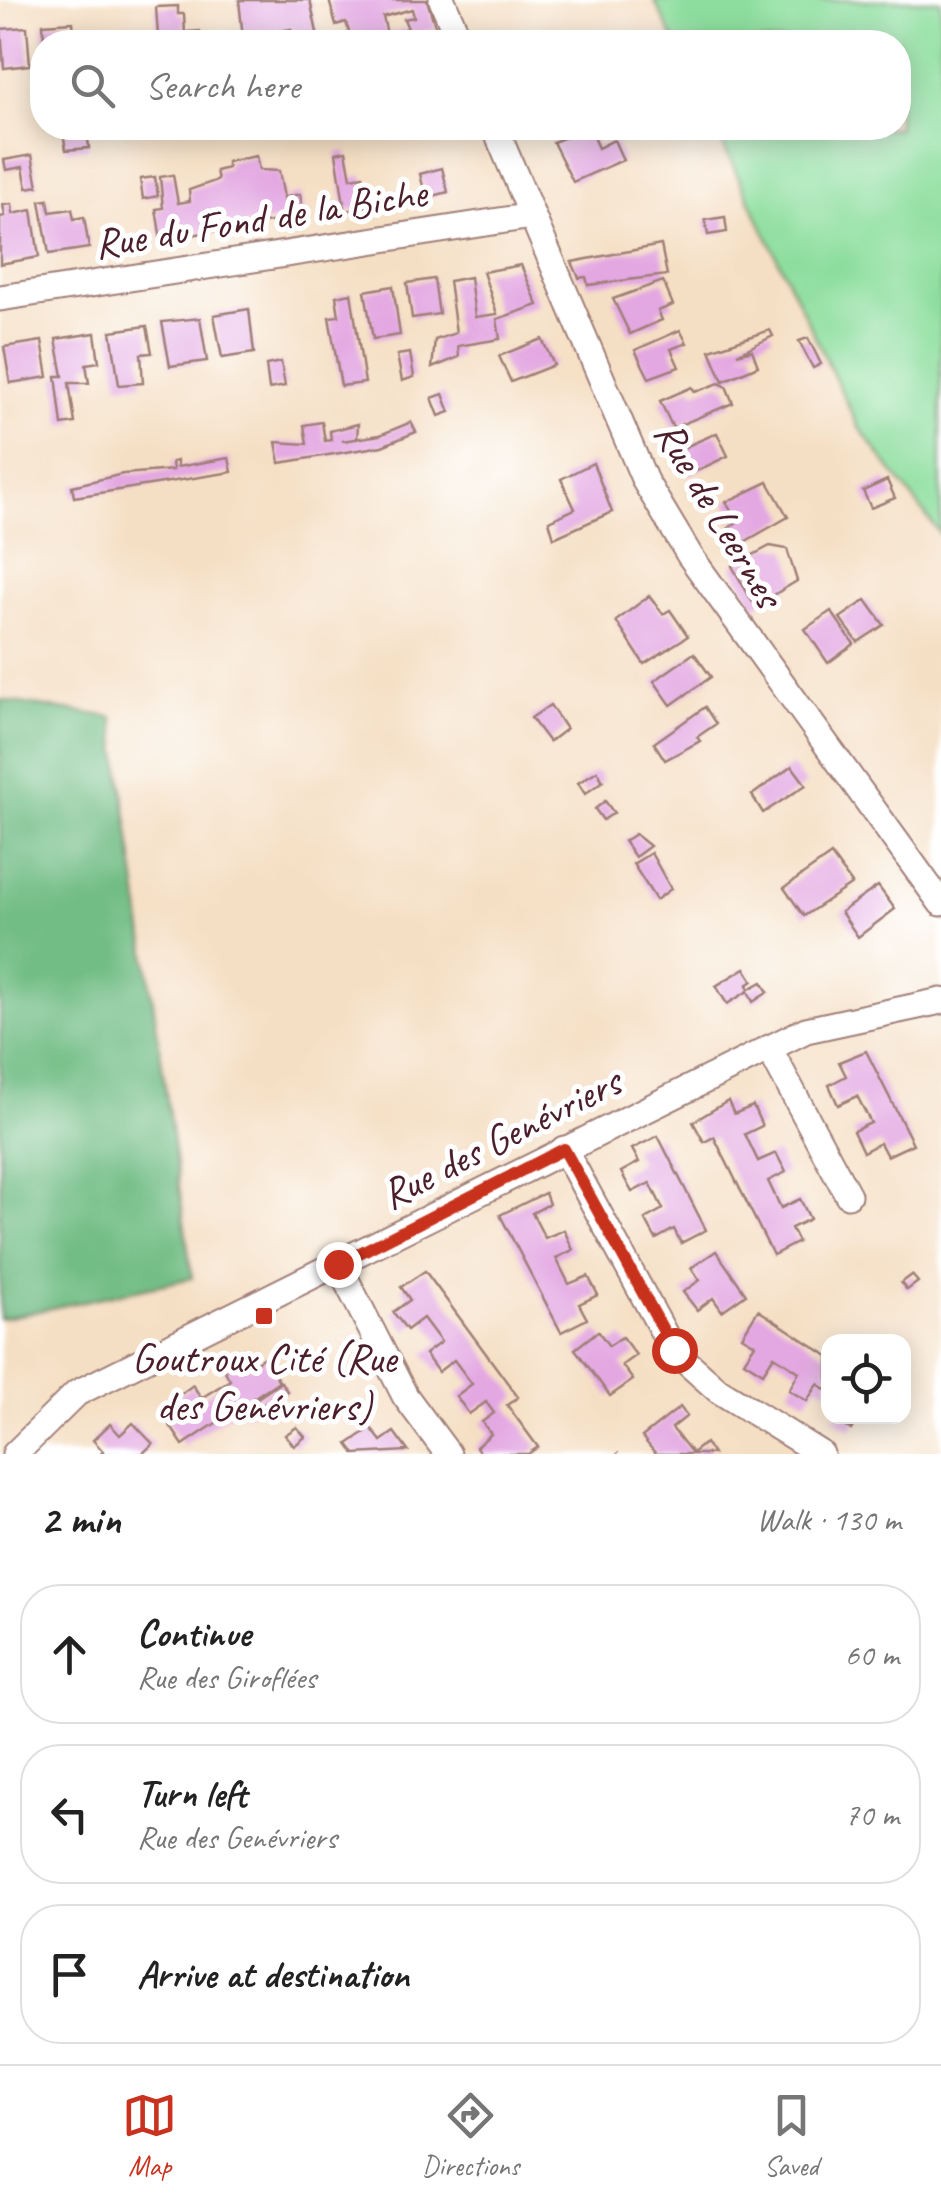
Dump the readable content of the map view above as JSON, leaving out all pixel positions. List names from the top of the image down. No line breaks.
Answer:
{"streets":{"street":["Rue du Fond de la Biche","Rue de Leernes","Rue des Genévriers"]},"crossings":[["Rue du Fond de la Biche","Rue de Leernes"]],"places":{"transit":["Goutroux Cité (Rue des Genévriers)"]},"page":{"search":"Search here","heading":["2 min","Walk · 130 m"],"list":[["Continue","Rue des Giroflées","60 m"],["Turn left","Rue des Genévriers","70 m"],"Arrive at destination"],"nav":["Map","Directions","Saved"]}}
